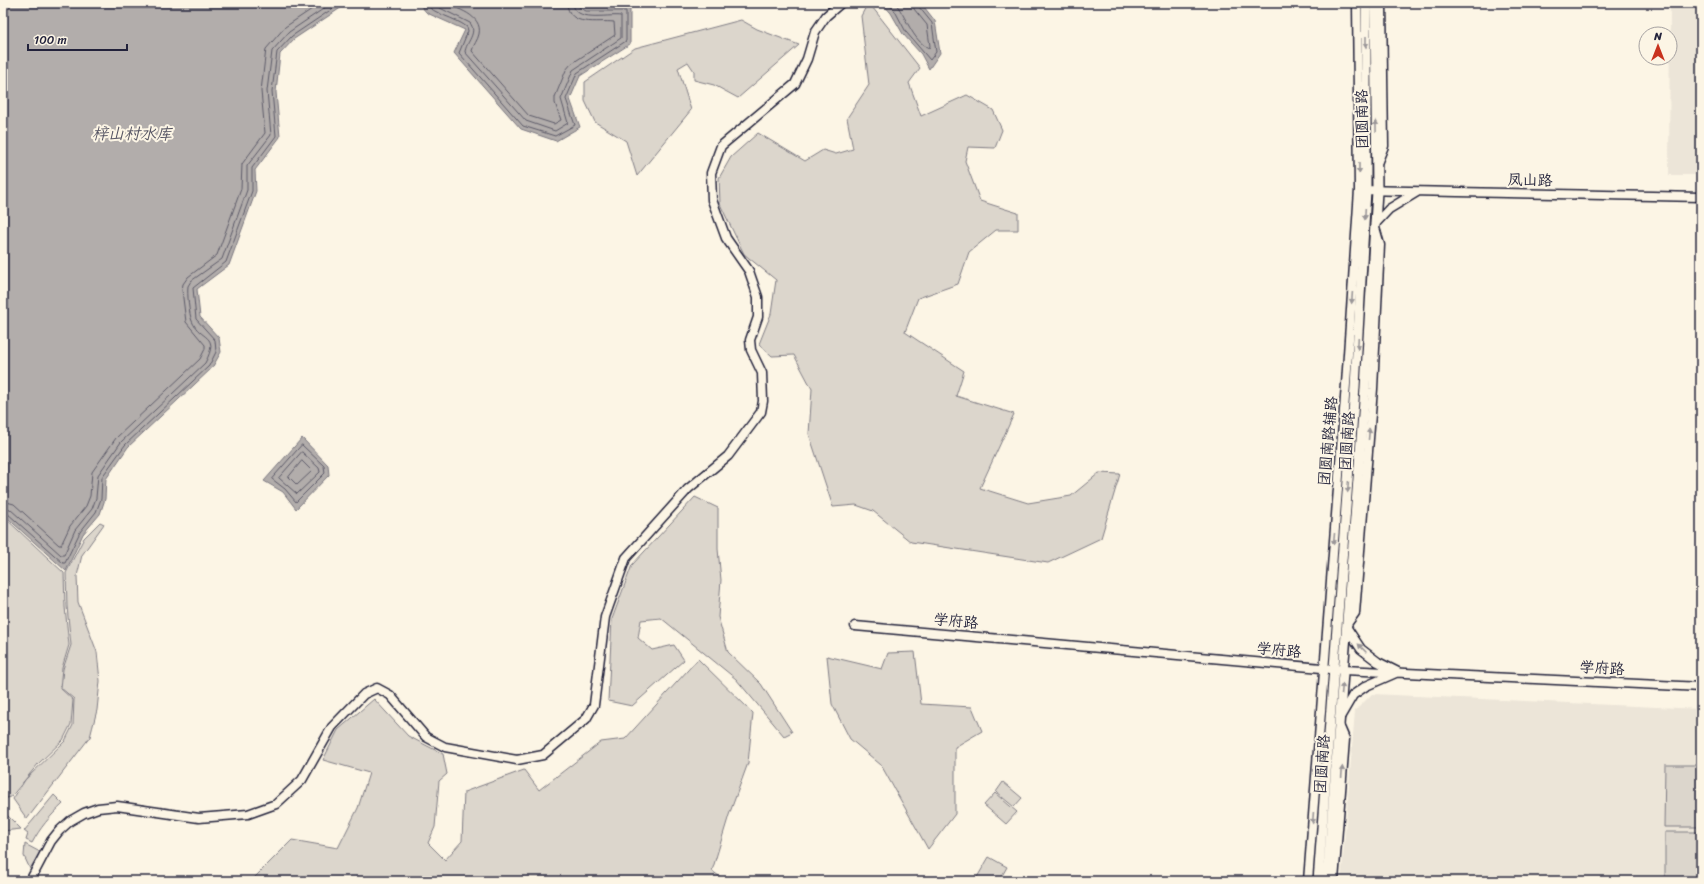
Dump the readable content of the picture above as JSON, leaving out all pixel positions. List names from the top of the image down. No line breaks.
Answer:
{"streets":{"main road":["团圆南路"],"street":["凤山路","团圆南路辅路","学府路"]},"crossings":[["团圆南路","凤山路"],["团圆南路","团圆南路辅路"],["团圆南路","学府路"],["凤山路","团圆南路辅路"],["团圆南路辅路","学府路"]],"water":["梓山村水库"],"scale_bar":"100 m","north":"top"}
